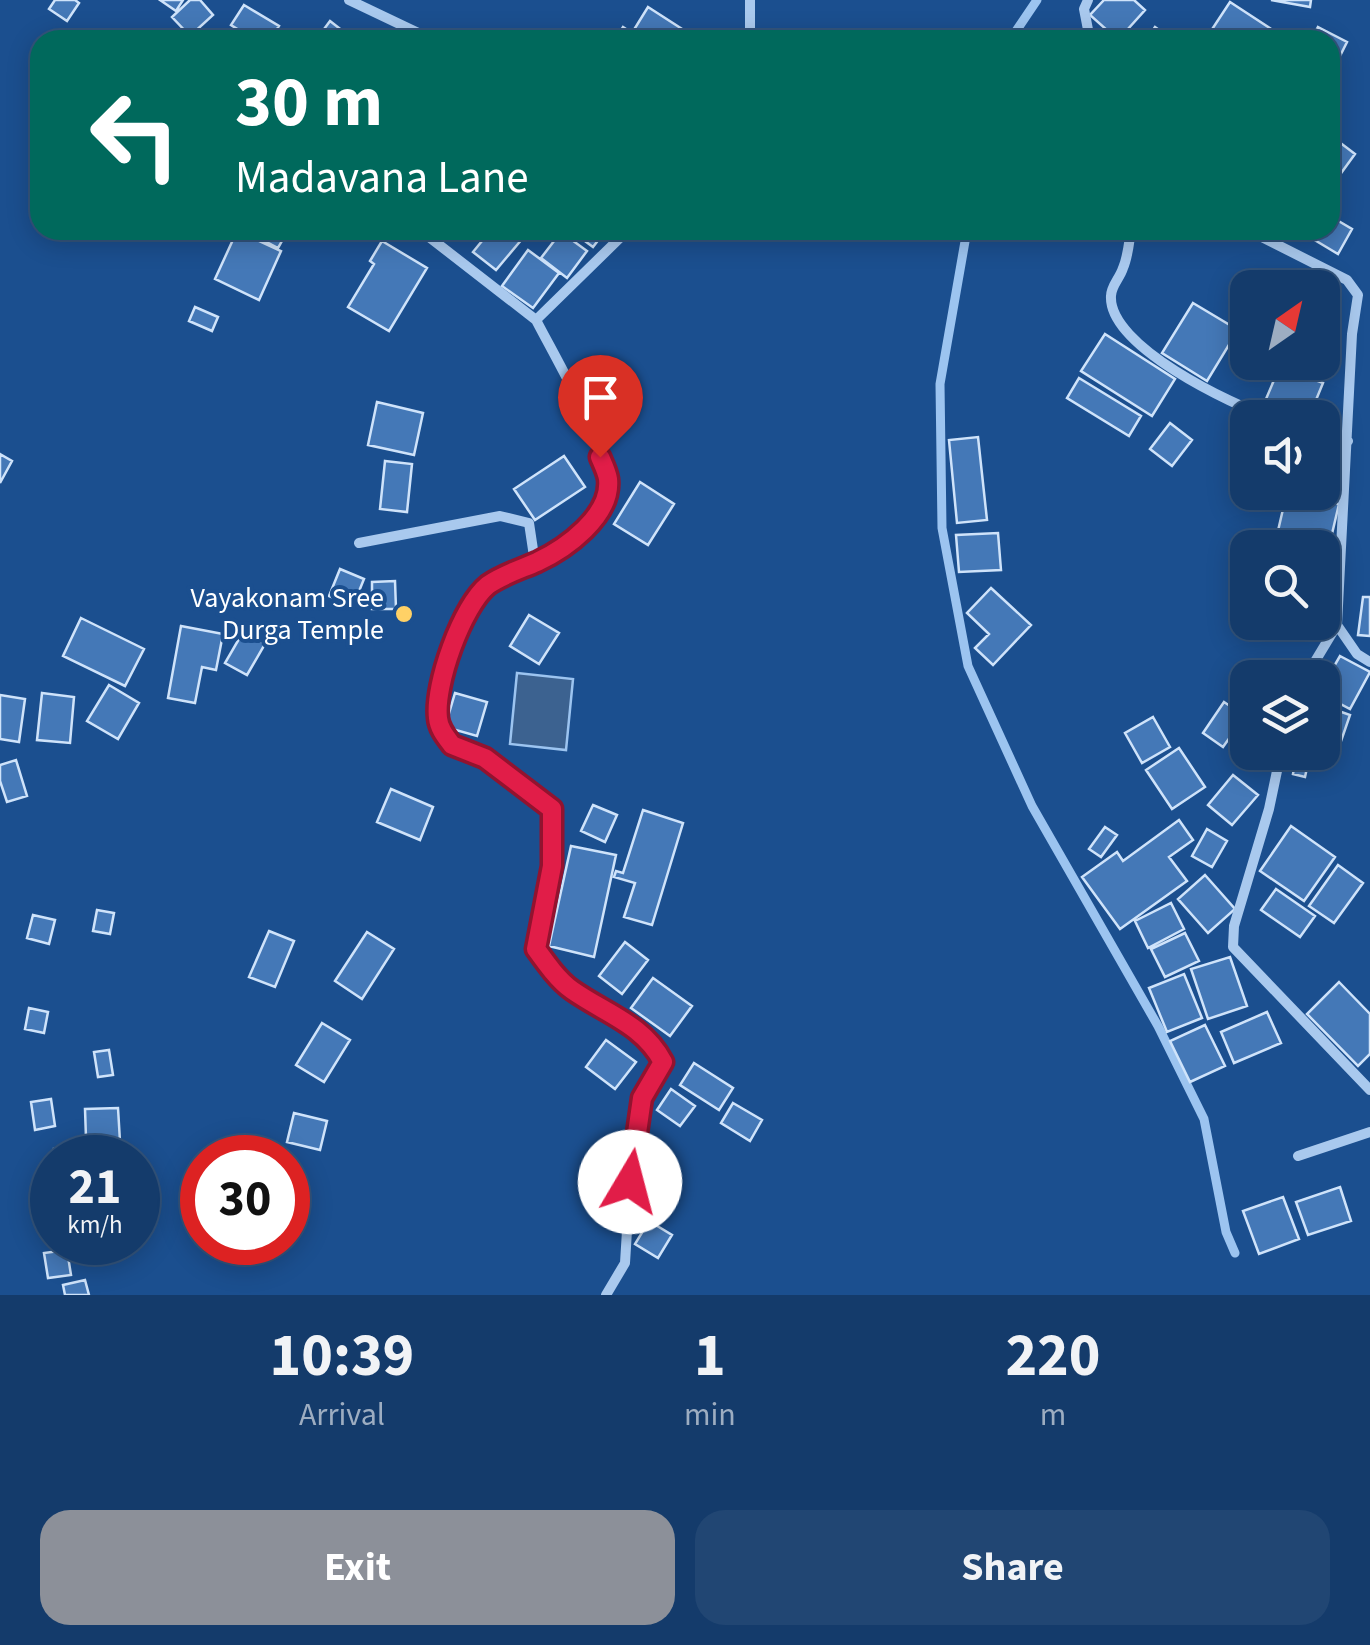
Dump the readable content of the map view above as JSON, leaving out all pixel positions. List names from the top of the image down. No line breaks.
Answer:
{"places":["Vayakonam Sree Durga Temple"],"north":"top right","page":{"turn":["30 m","Madavana Lane"],"speed":"21 km/h","limit":"30","eta":["10:39","Arrival","1","min","220","m"],"buttons":["Exit","Share"]}}
